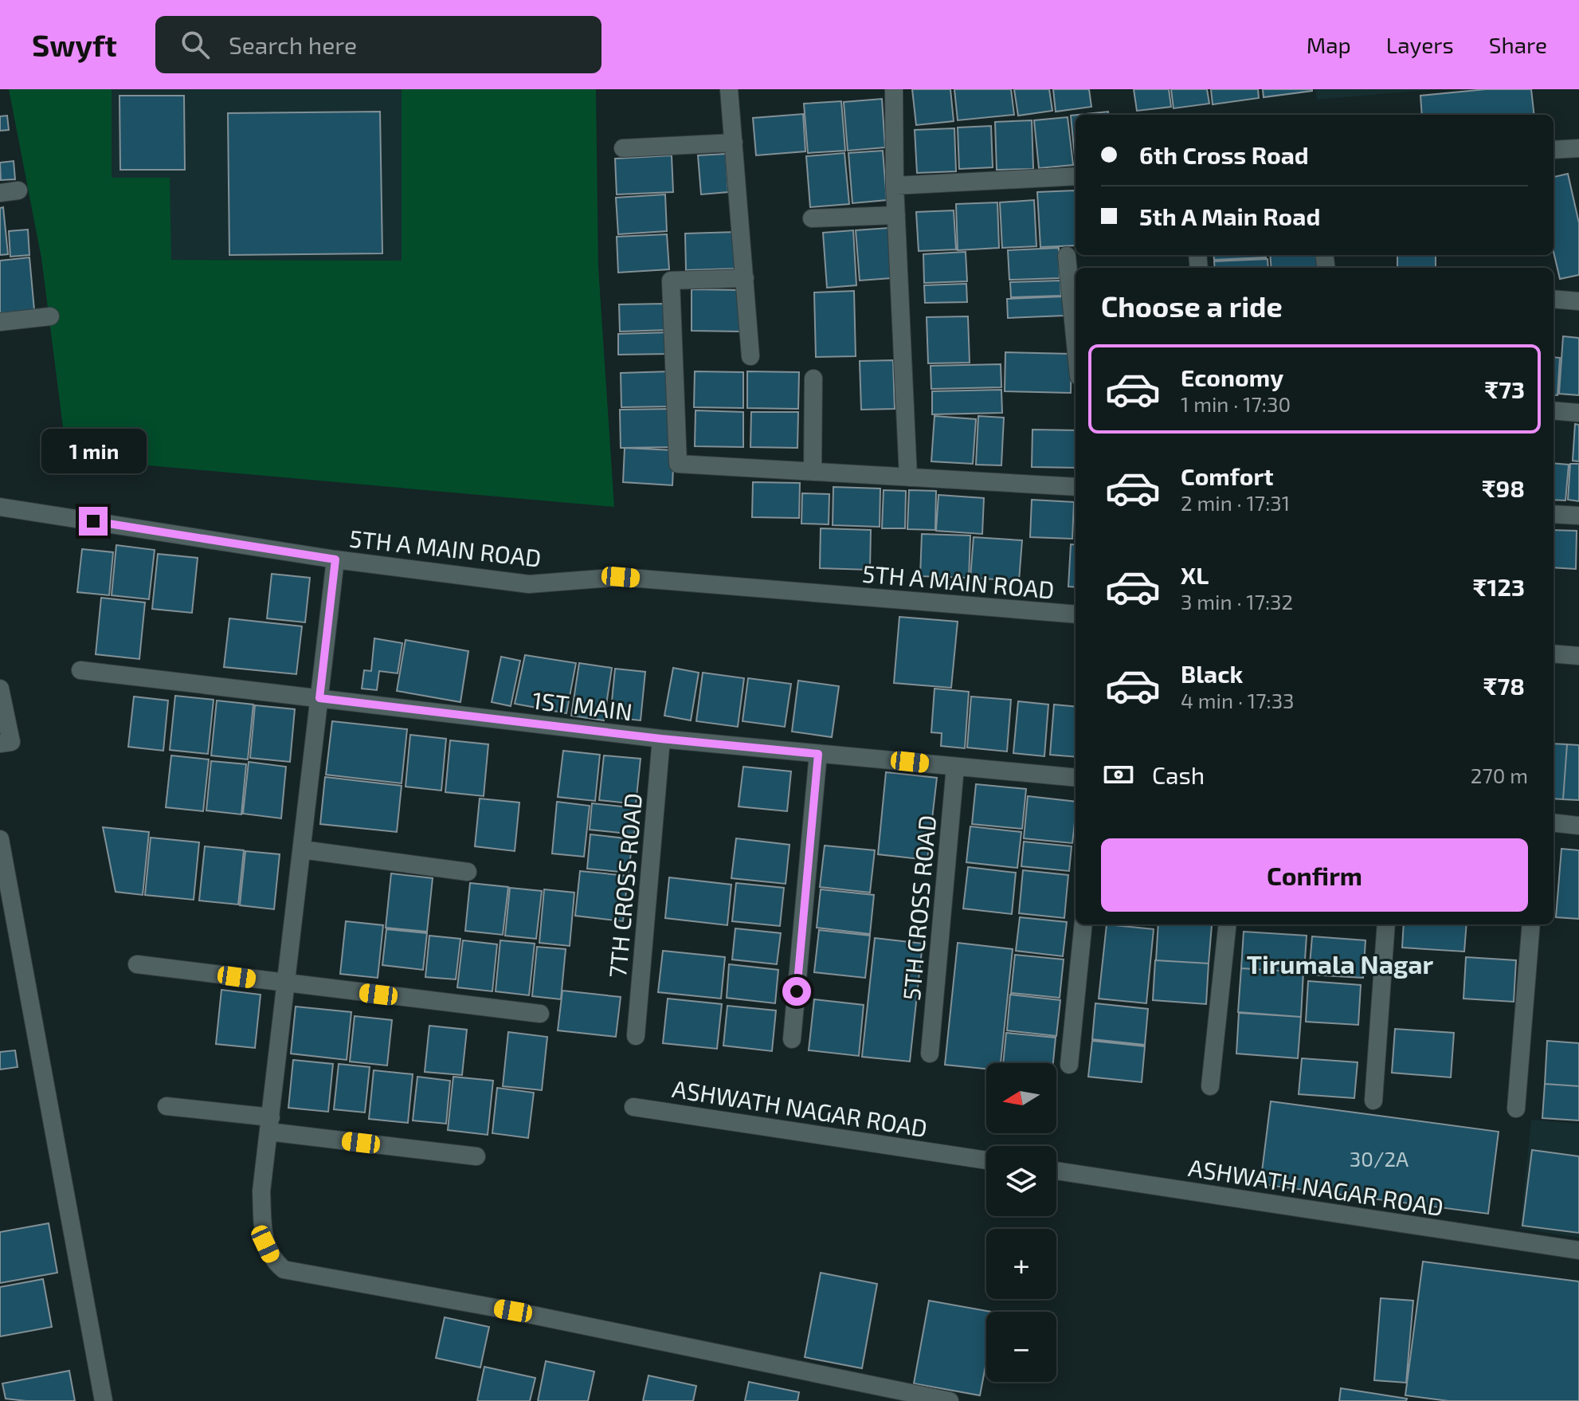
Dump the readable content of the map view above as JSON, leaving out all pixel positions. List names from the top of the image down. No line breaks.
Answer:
{"streets":{"street":["5TH A MAIN ROAD","1ST MAIN","7TH CROSS ROAD","5TH CROSS ROAD","ASHWATH NAGAR ROAD"]},"crossings":[["1ST MAIN","7TH CROSS ROAD"],["1ST MAIN","5TH CROSS ROAD"]],"districts":["Tirumala Nagar"],"house_numbers":["30/2A"],"north":"left","page":{"header":"Swyft","search":"Search here","nav":["Map","Layers","Share"],"banner":["6th Cross Road","5th A Main Road"],"heading":"Choose a ride","list":[{"name":"Economy","note":"1 min · 17:30","value":"₹73"},{"name":"Comfort","note":"2 min · 17:31","value":"₹98"},{"name":"XL","note":"3 min · 17:32","value":"₹123"},{"name":"Black","note":"4 min · 17:33","value":"₹78"}],"bubble":"1 min","pay":["Cash","270 m"],"buttons":"Confirm","map_buttons":["+","−"]}}
